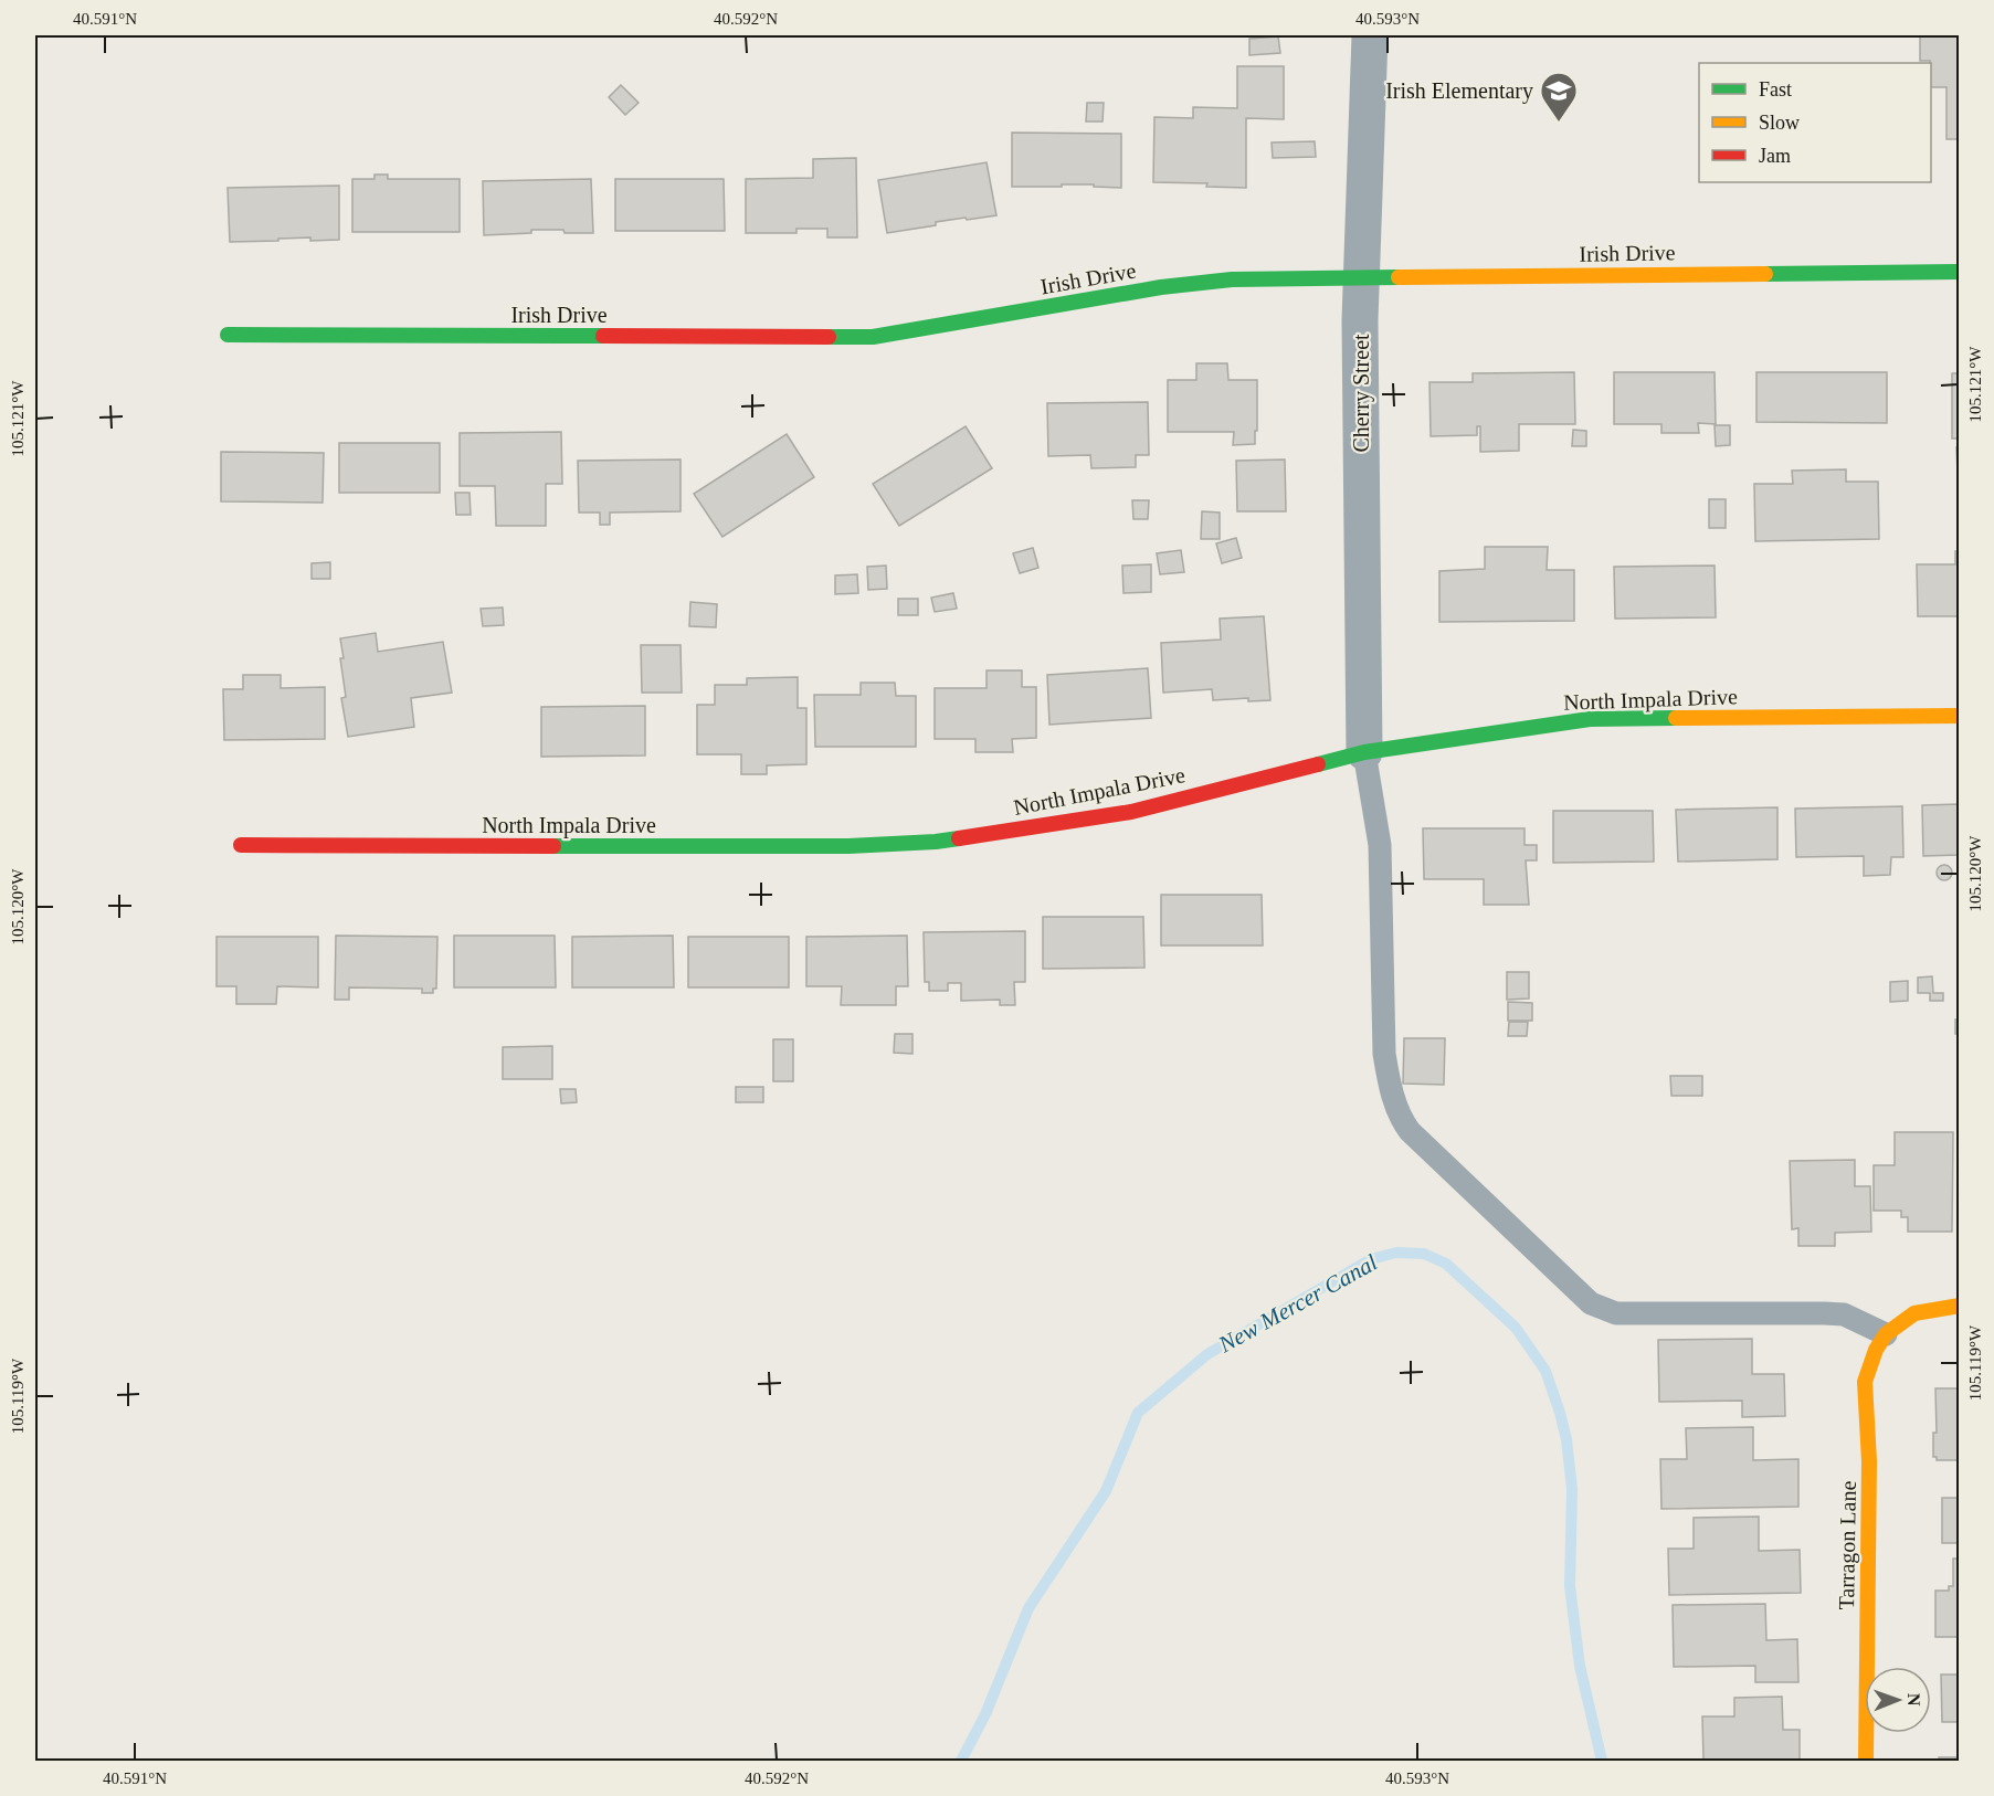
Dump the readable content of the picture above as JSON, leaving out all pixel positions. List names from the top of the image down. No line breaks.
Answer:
{"streets":{"street":["Irish Drive","Cherry Street","North Impala Drive","Tarragon Lane"]},"crossings":[["Irish Drive","Cherry Street"],["Cherry Street","North Impala Drive"]],"water":["New Mercer Canal"],"places":{"school or university":["Irish Elementary"]},"legend":["Fast","Slow","Jam"],"north":"right","coordinates":["40.591°N","40.592°N","40.593°N","105.121°W","105.120°W","105.119°W"]}
